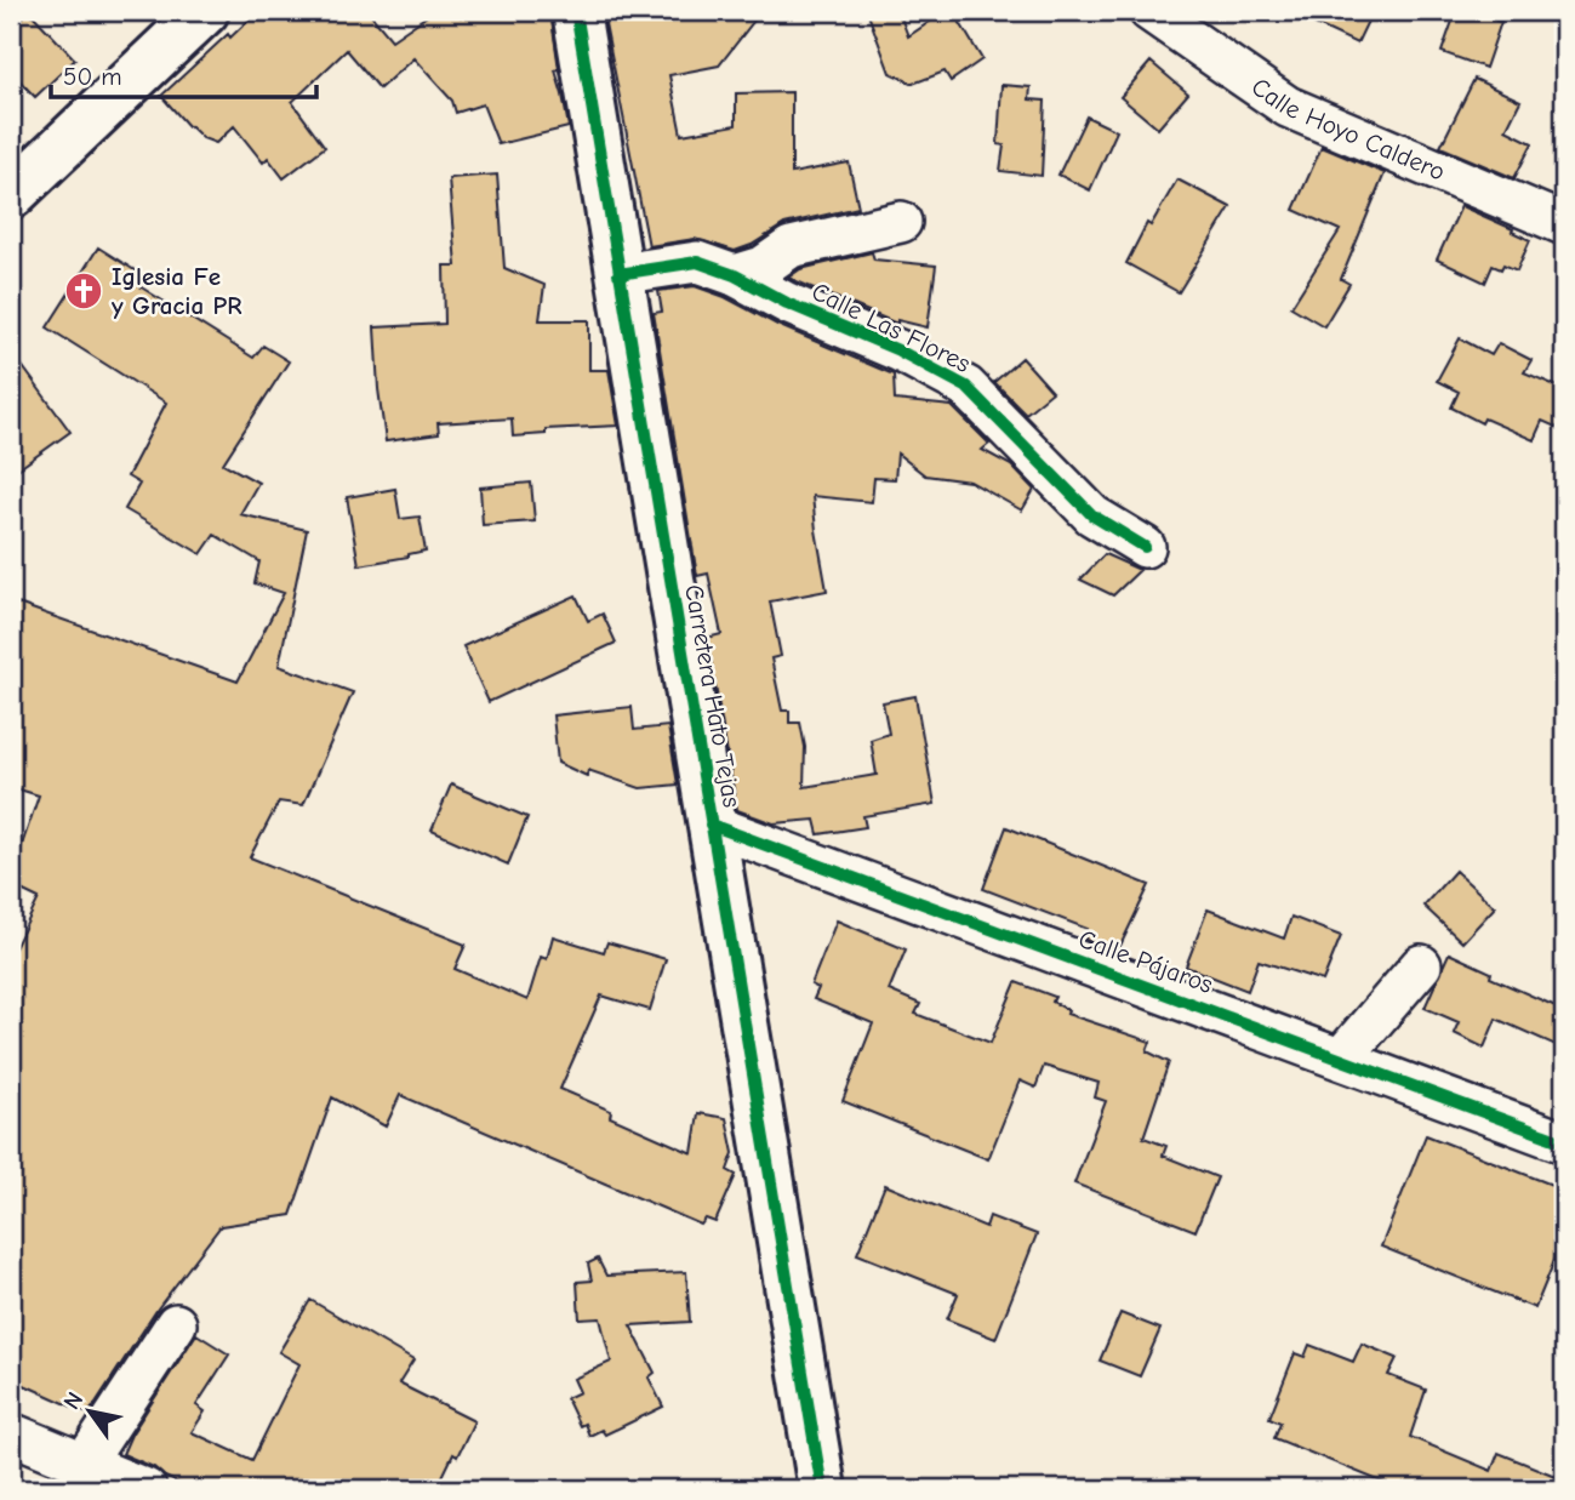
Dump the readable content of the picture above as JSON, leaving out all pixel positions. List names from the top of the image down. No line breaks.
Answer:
{"streets":{"street":["Calle Hoyo Caldero","Calle Las Flores","Carretera Hato Tejas","Calle Pájaros"]},"crossings":[["Calle Las Flores","Carretera Hato Tejas"],["Carretera Hato Tejas","Calle Pájaros"]],"places":{"church":["Iglesia Fe y Gracia PR"]},"scale_bar":"50 m","north":"top left"}
